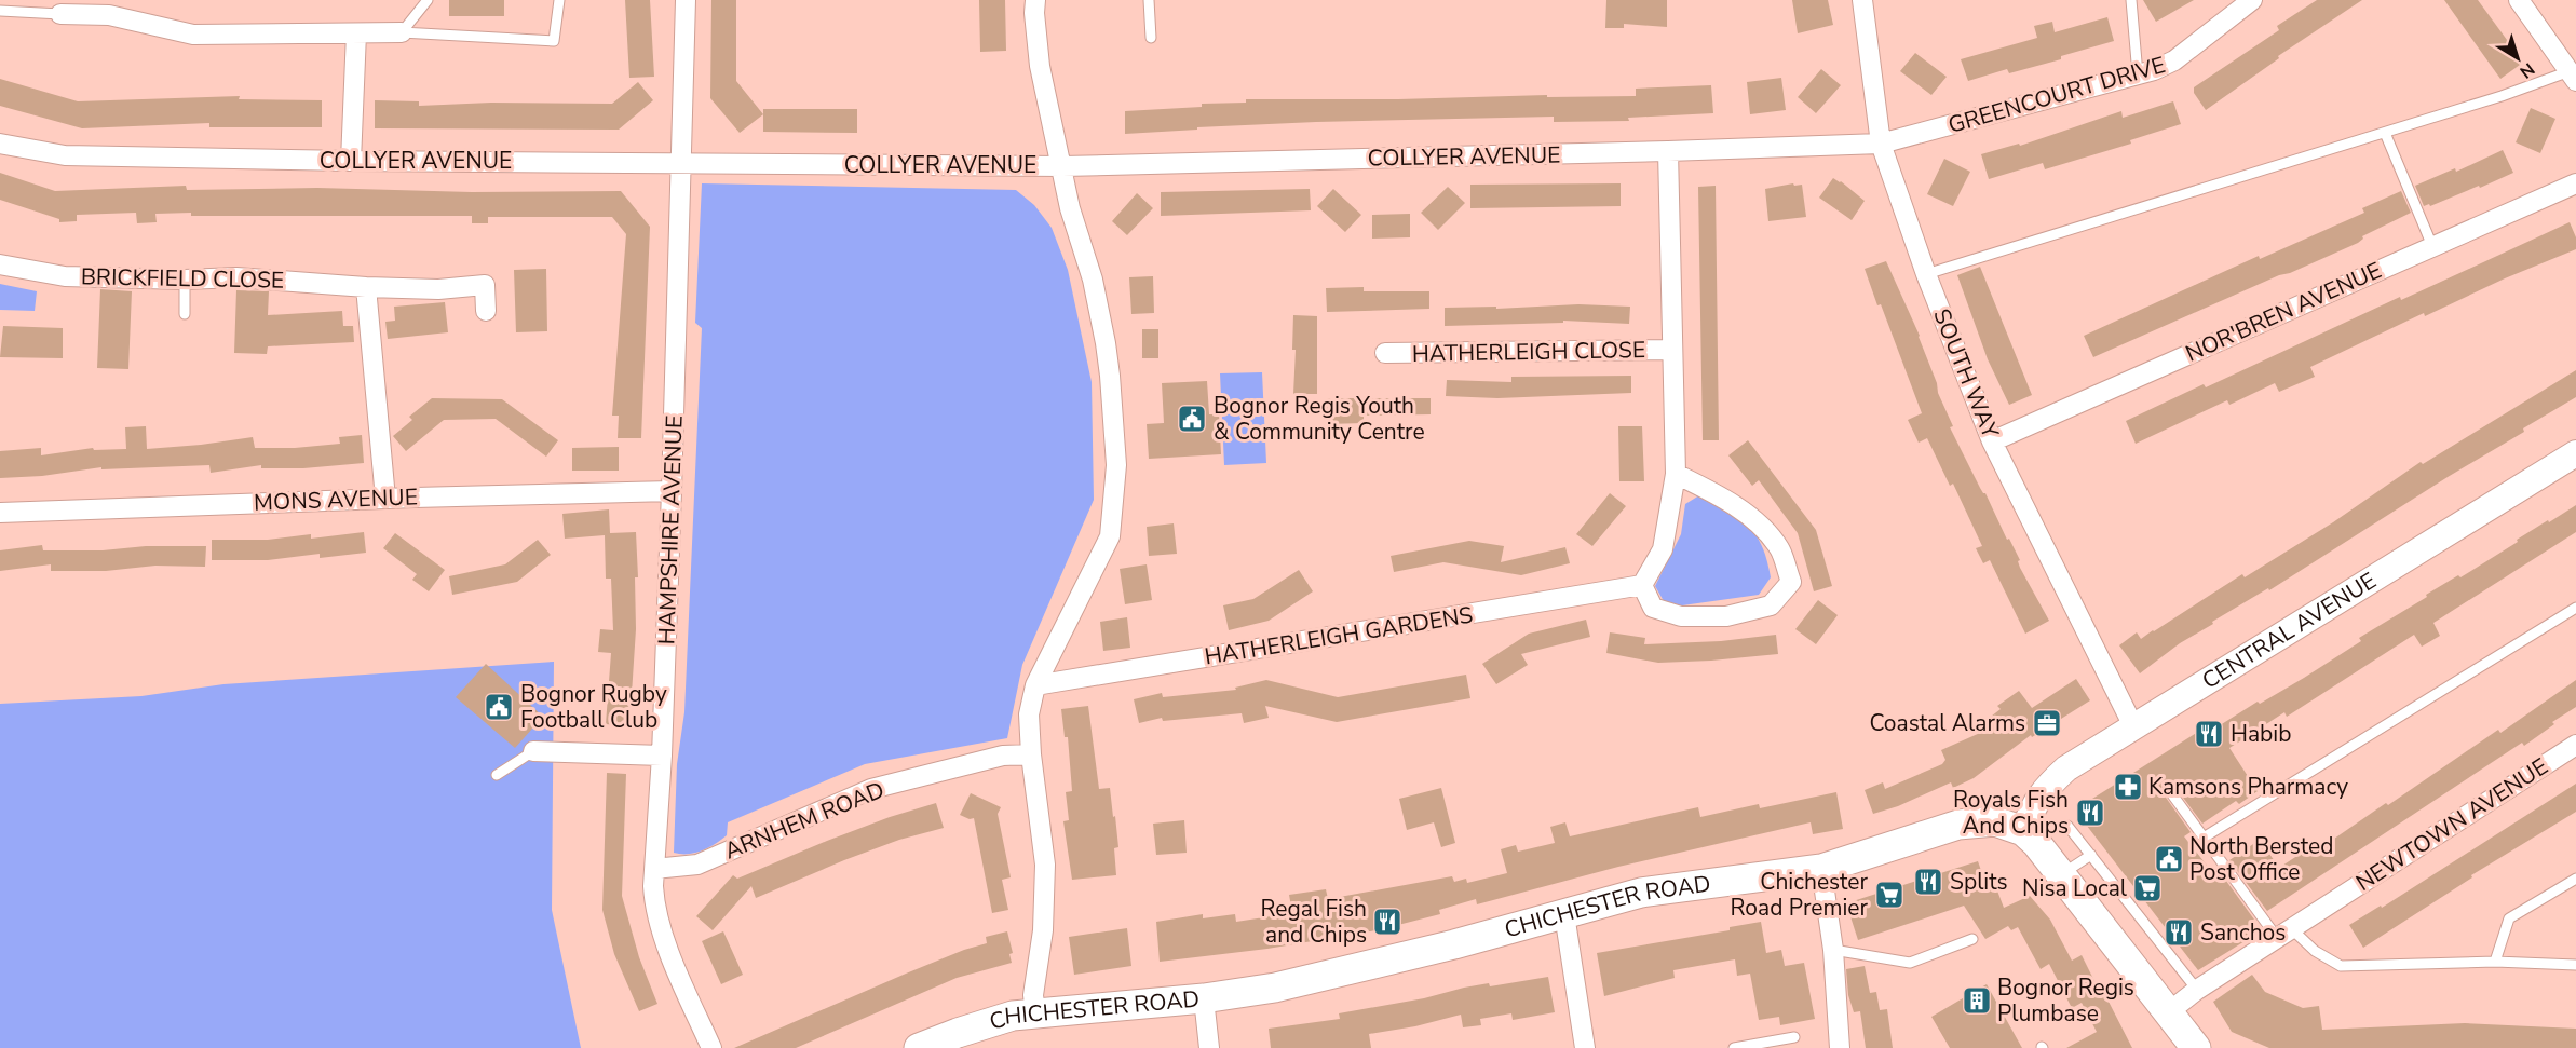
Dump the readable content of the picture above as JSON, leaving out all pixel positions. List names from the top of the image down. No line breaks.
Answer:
{"streets":{"main road":["CHICHESTER ROAD"],"street":["GREENCOURT DRIVE","COLLYER AVENUE","BRICKFIELD CLOSE","NOR'BREN AVENUE","HATHERLEIGH CLOSE","SOUTH WAY","MONS AVENUE","HAMPSHIRE AVENUE","CENTRAL AVENUE","HATHERLEIGH GARDENS","ARNHEM ROAD","NEWTOWN AVENUE"]},"crossings":[["GREENCOURT DRIVE","COLLYER AVENUE"],["GREENCOURT DRIVE","SOUTH WAY"],["COLLYER AVENUE","SOUTH WAY"],["COLLYER AVENUE","HAMPSHIRE AVENUE"],["NOR'BREN AVENUE","SOUTH WAY"],["SOUTH WAY","CENTRAL AVENUE"],["MONS AVENUE","HAMPSHIRE AVENUE"],["HAMPSHIRE AVENUE","ARNHEM ROAD"],["CENTRAL AVENUE","CHICHESTER ROAD"],["NEWTOWN AVENUE","CHICHESTER ROAD"]],"places":{"public building":["Bognor Regis Youth & Community Centre","Bognor Rugby Football Club","North Bersted Post Office"],"office":["Coastal Alarms"],"restaurant":["Habib","Royals Fish And Chips","Splits","Regal Fish and Chips","Sanchos"],"pharmacy":["Kamsons Pharmacy"],"supermarket":["Nisa Local","Chichester Road Premier"],"building":["Bognor Regis Plumbase"]},"north":"bottom right"}
